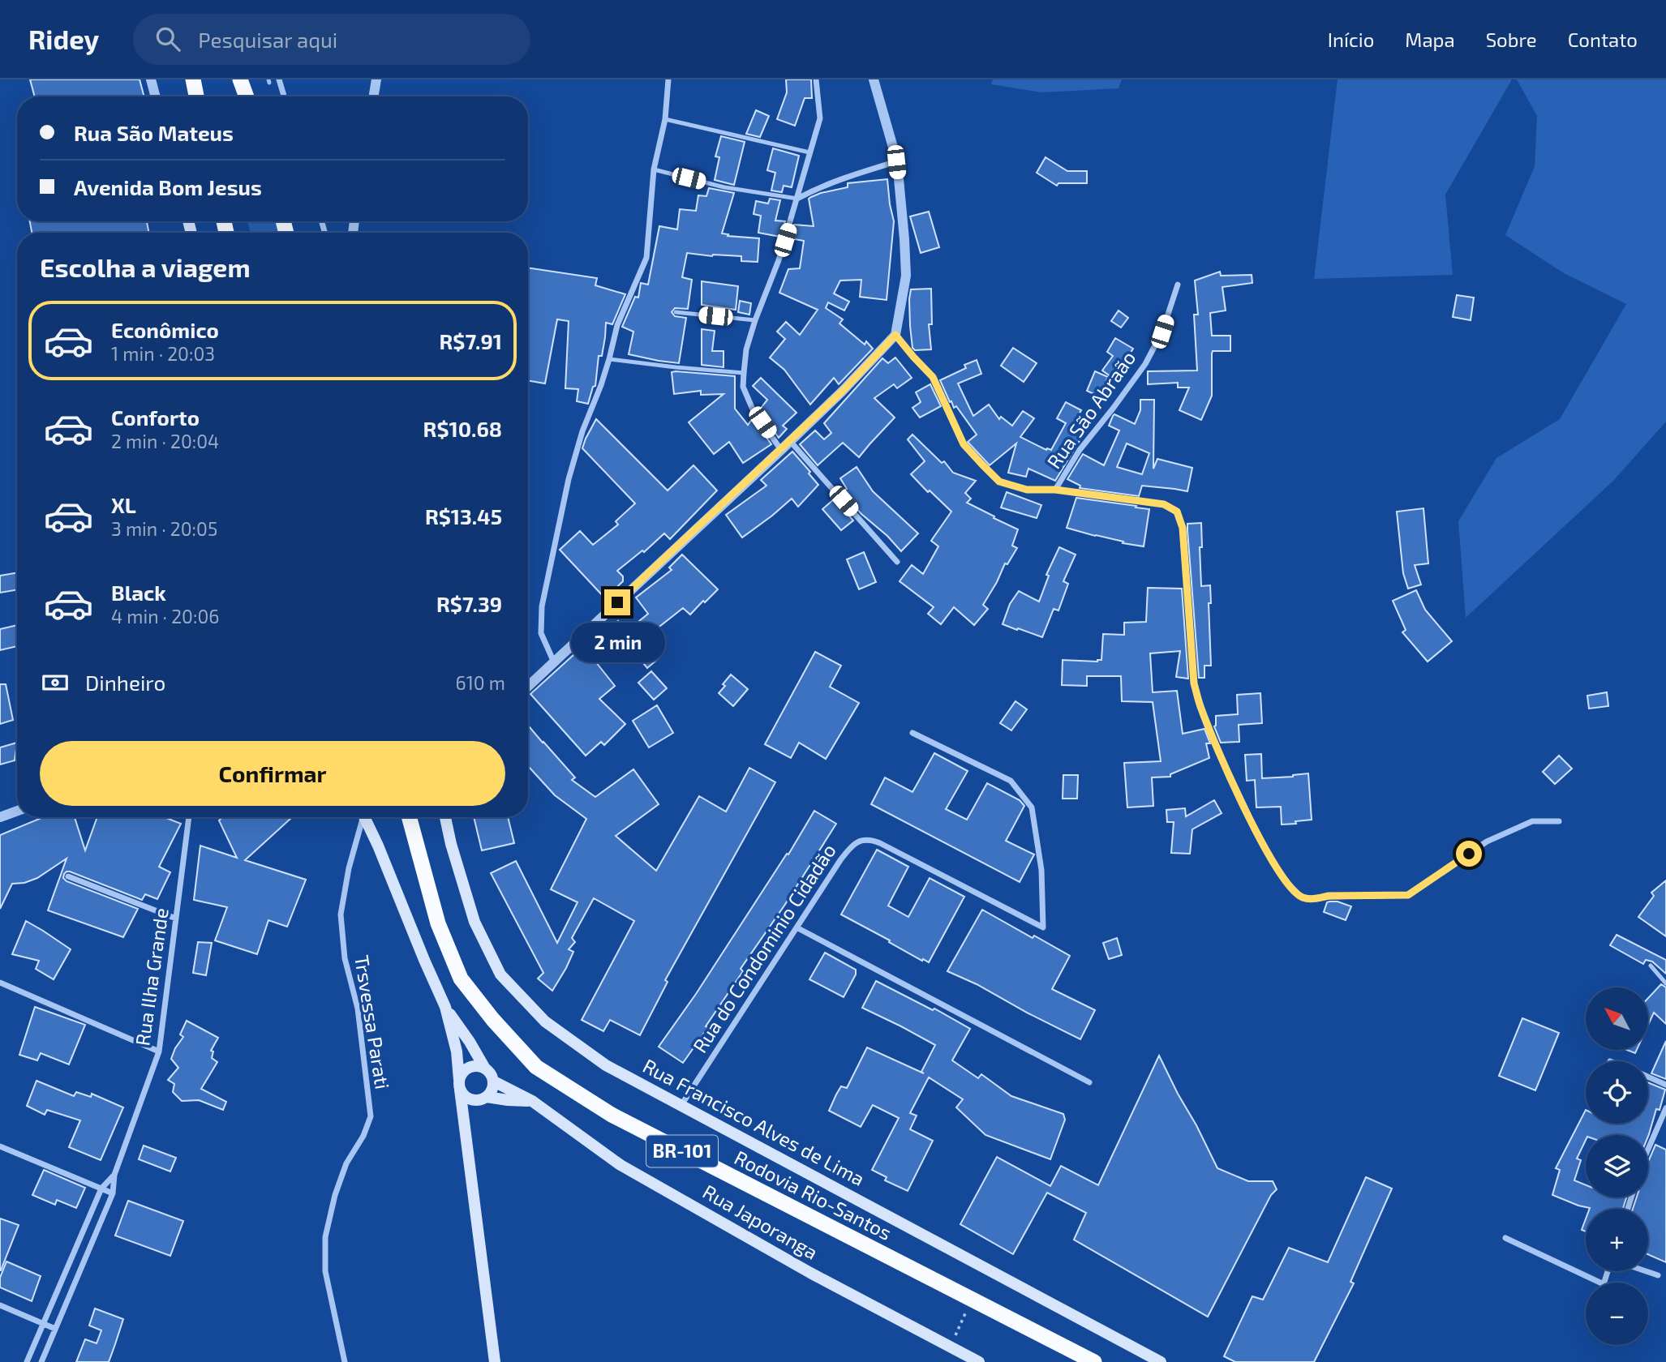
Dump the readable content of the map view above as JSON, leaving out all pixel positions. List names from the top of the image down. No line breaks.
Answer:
{"streets":{"highway":["BR-101","Rodovia Rio-Santos"],"main road":["Rua Francisco Alves de Lima","Rua Japoranga"],"street":["Rua São Abraão","Rua do Condominio Cidadão","Rua Ilha Grande","Trsvessa Parati"]},"crossings":[["Rua do Condominio Cidadão","Rua Francisco Alves de Lima"]],"north":"top left","page":{"header":"Ridey","search":"Pesquisar aqui","nav":["Início","Mapa","Sobre","Contato"],"banner":["Rua São Mateus","Avenida Bom Jesus"],"heading":"Escolha a viagem","list":[{"name":"Econômico","note":"1 min · 20:03","value":"R$7.91"},{"name":"Conforto","note":"2 min · 20:04","value":"R$10.68"},{"name":"XL","note":"3 min · 20:05","value":"R$13.45"},{"name":"Black","note":"4 min · 20:06","value":"R$7.39"}],"bubble":"2 min","pay":["Dinheiro","610 m"],"buttons":"Confirmar","map_buttons":["+","−"]}}
